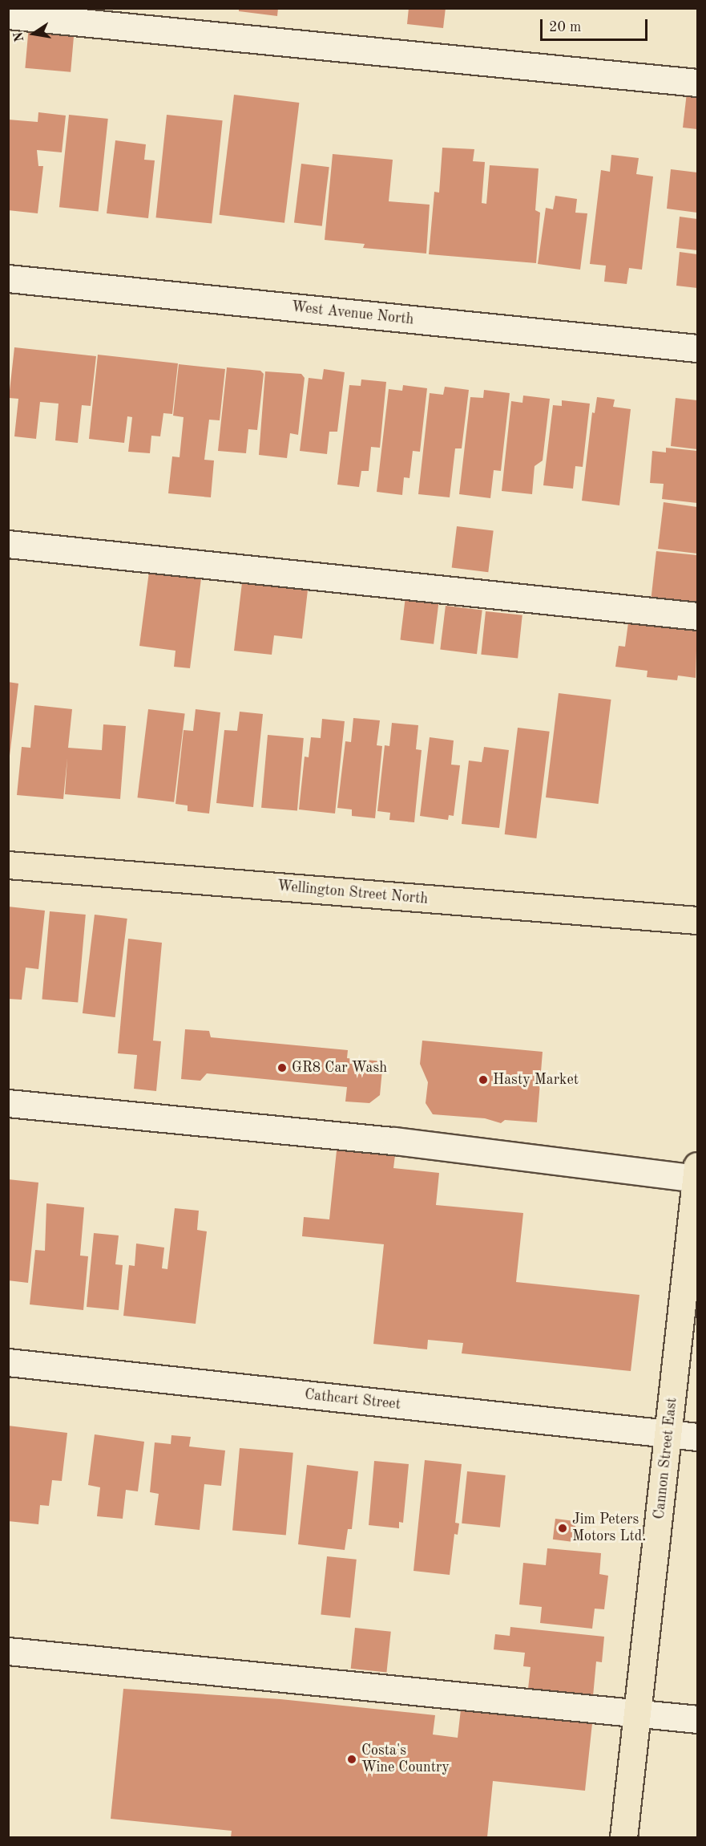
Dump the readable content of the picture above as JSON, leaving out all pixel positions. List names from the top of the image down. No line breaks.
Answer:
{"streets":{"main road":["Wellington Street North","Cannon Street East"],"street":["West Avenue North","Cathcart Street"]},"crossings":[["Cathcart Street","Cannon Street East"]],"places":["GR8 Car Wash","Hasty Market","Jim Peters Motors Ltd.","Costa's Wine Country"],"scale_bar":"20 m","north":"left"}
